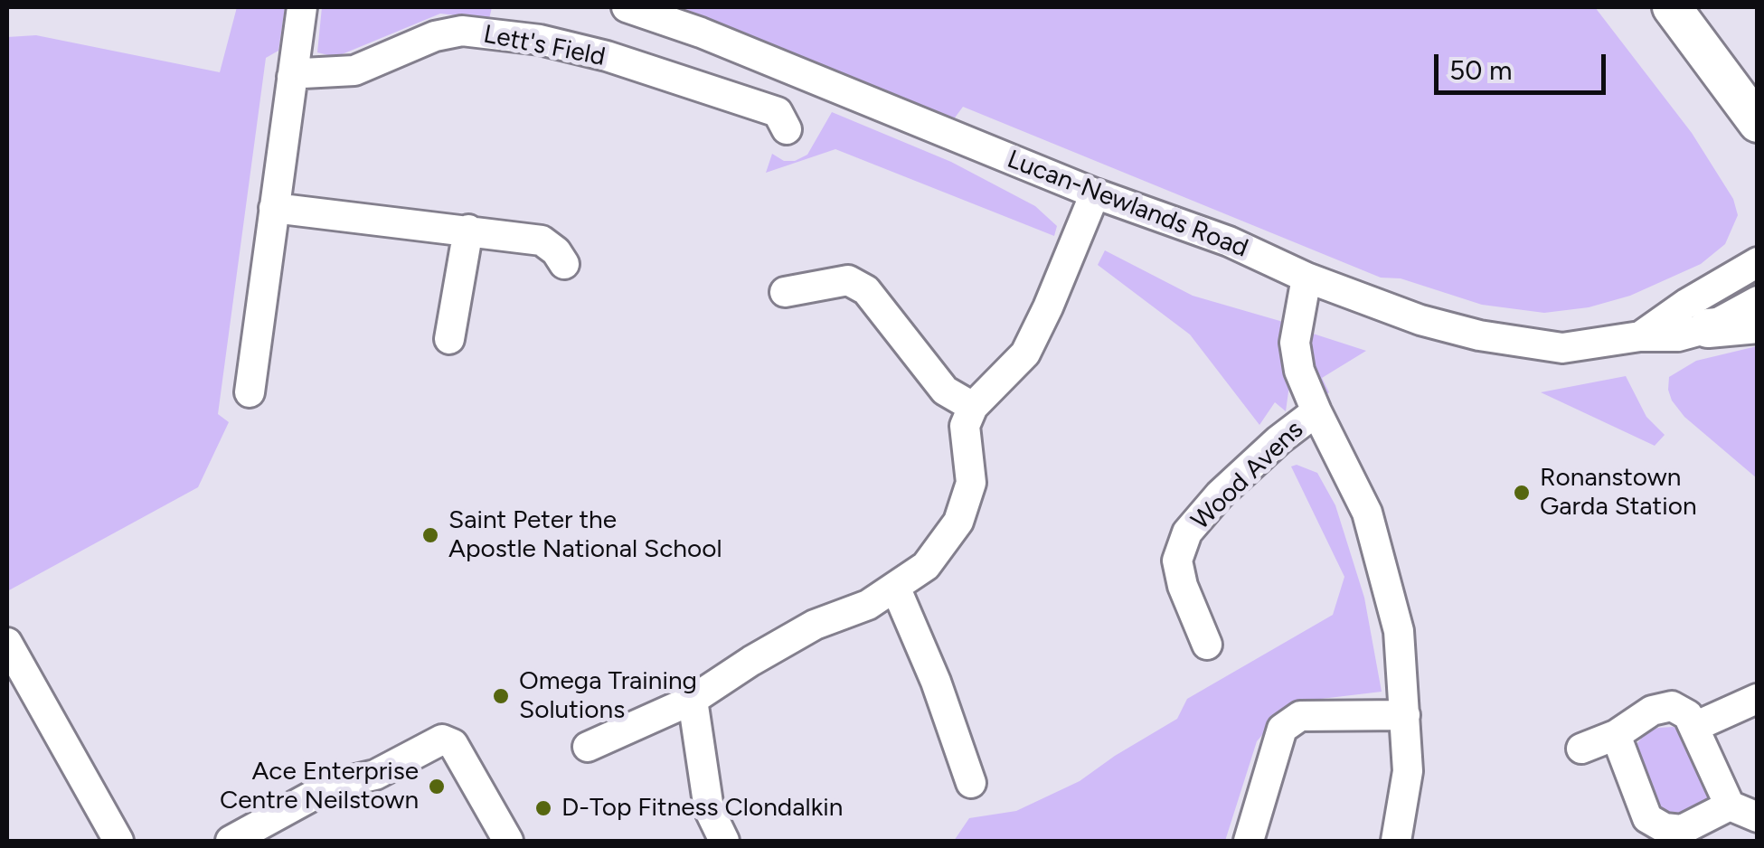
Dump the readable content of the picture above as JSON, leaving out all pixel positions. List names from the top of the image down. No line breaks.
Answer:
{"streets":{"street":["Lett's Field","Lucan-Newlands Road","Wood Avens"]},"places":["Ronanstown Garda Station","Saint Peter the Apostle National School","Omega Training Solutions","Ace Enterprise Centre Neilstown","D-Top Fitness Clondalkin"],"scale_bar":"50 m"}
